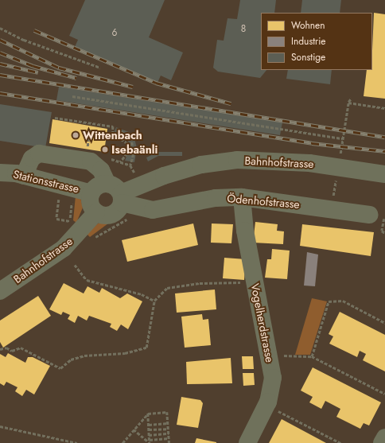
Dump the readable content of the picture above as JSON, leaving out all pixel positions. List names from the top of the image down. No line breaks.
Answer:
{"streets":{"street":["Bahnhofstrasse","Stationsstrasse","Ödenhofstrasse","Vogelherdstrasse"]},"crossings":[["Bahnhofstrasse","Stationsstrasse"],["Bahnhofstrasse","Ödenhofstrasse"],["Stationsstrasse","Ödenhofstrasse"],["Ödenhofstrasse","Vogelherdstrasse"]],"places":["Wittenbach","Isebaänli"],"house_numbers":["8","6"],"legend":["Wohnen","Industrie","Sonstige"]}
